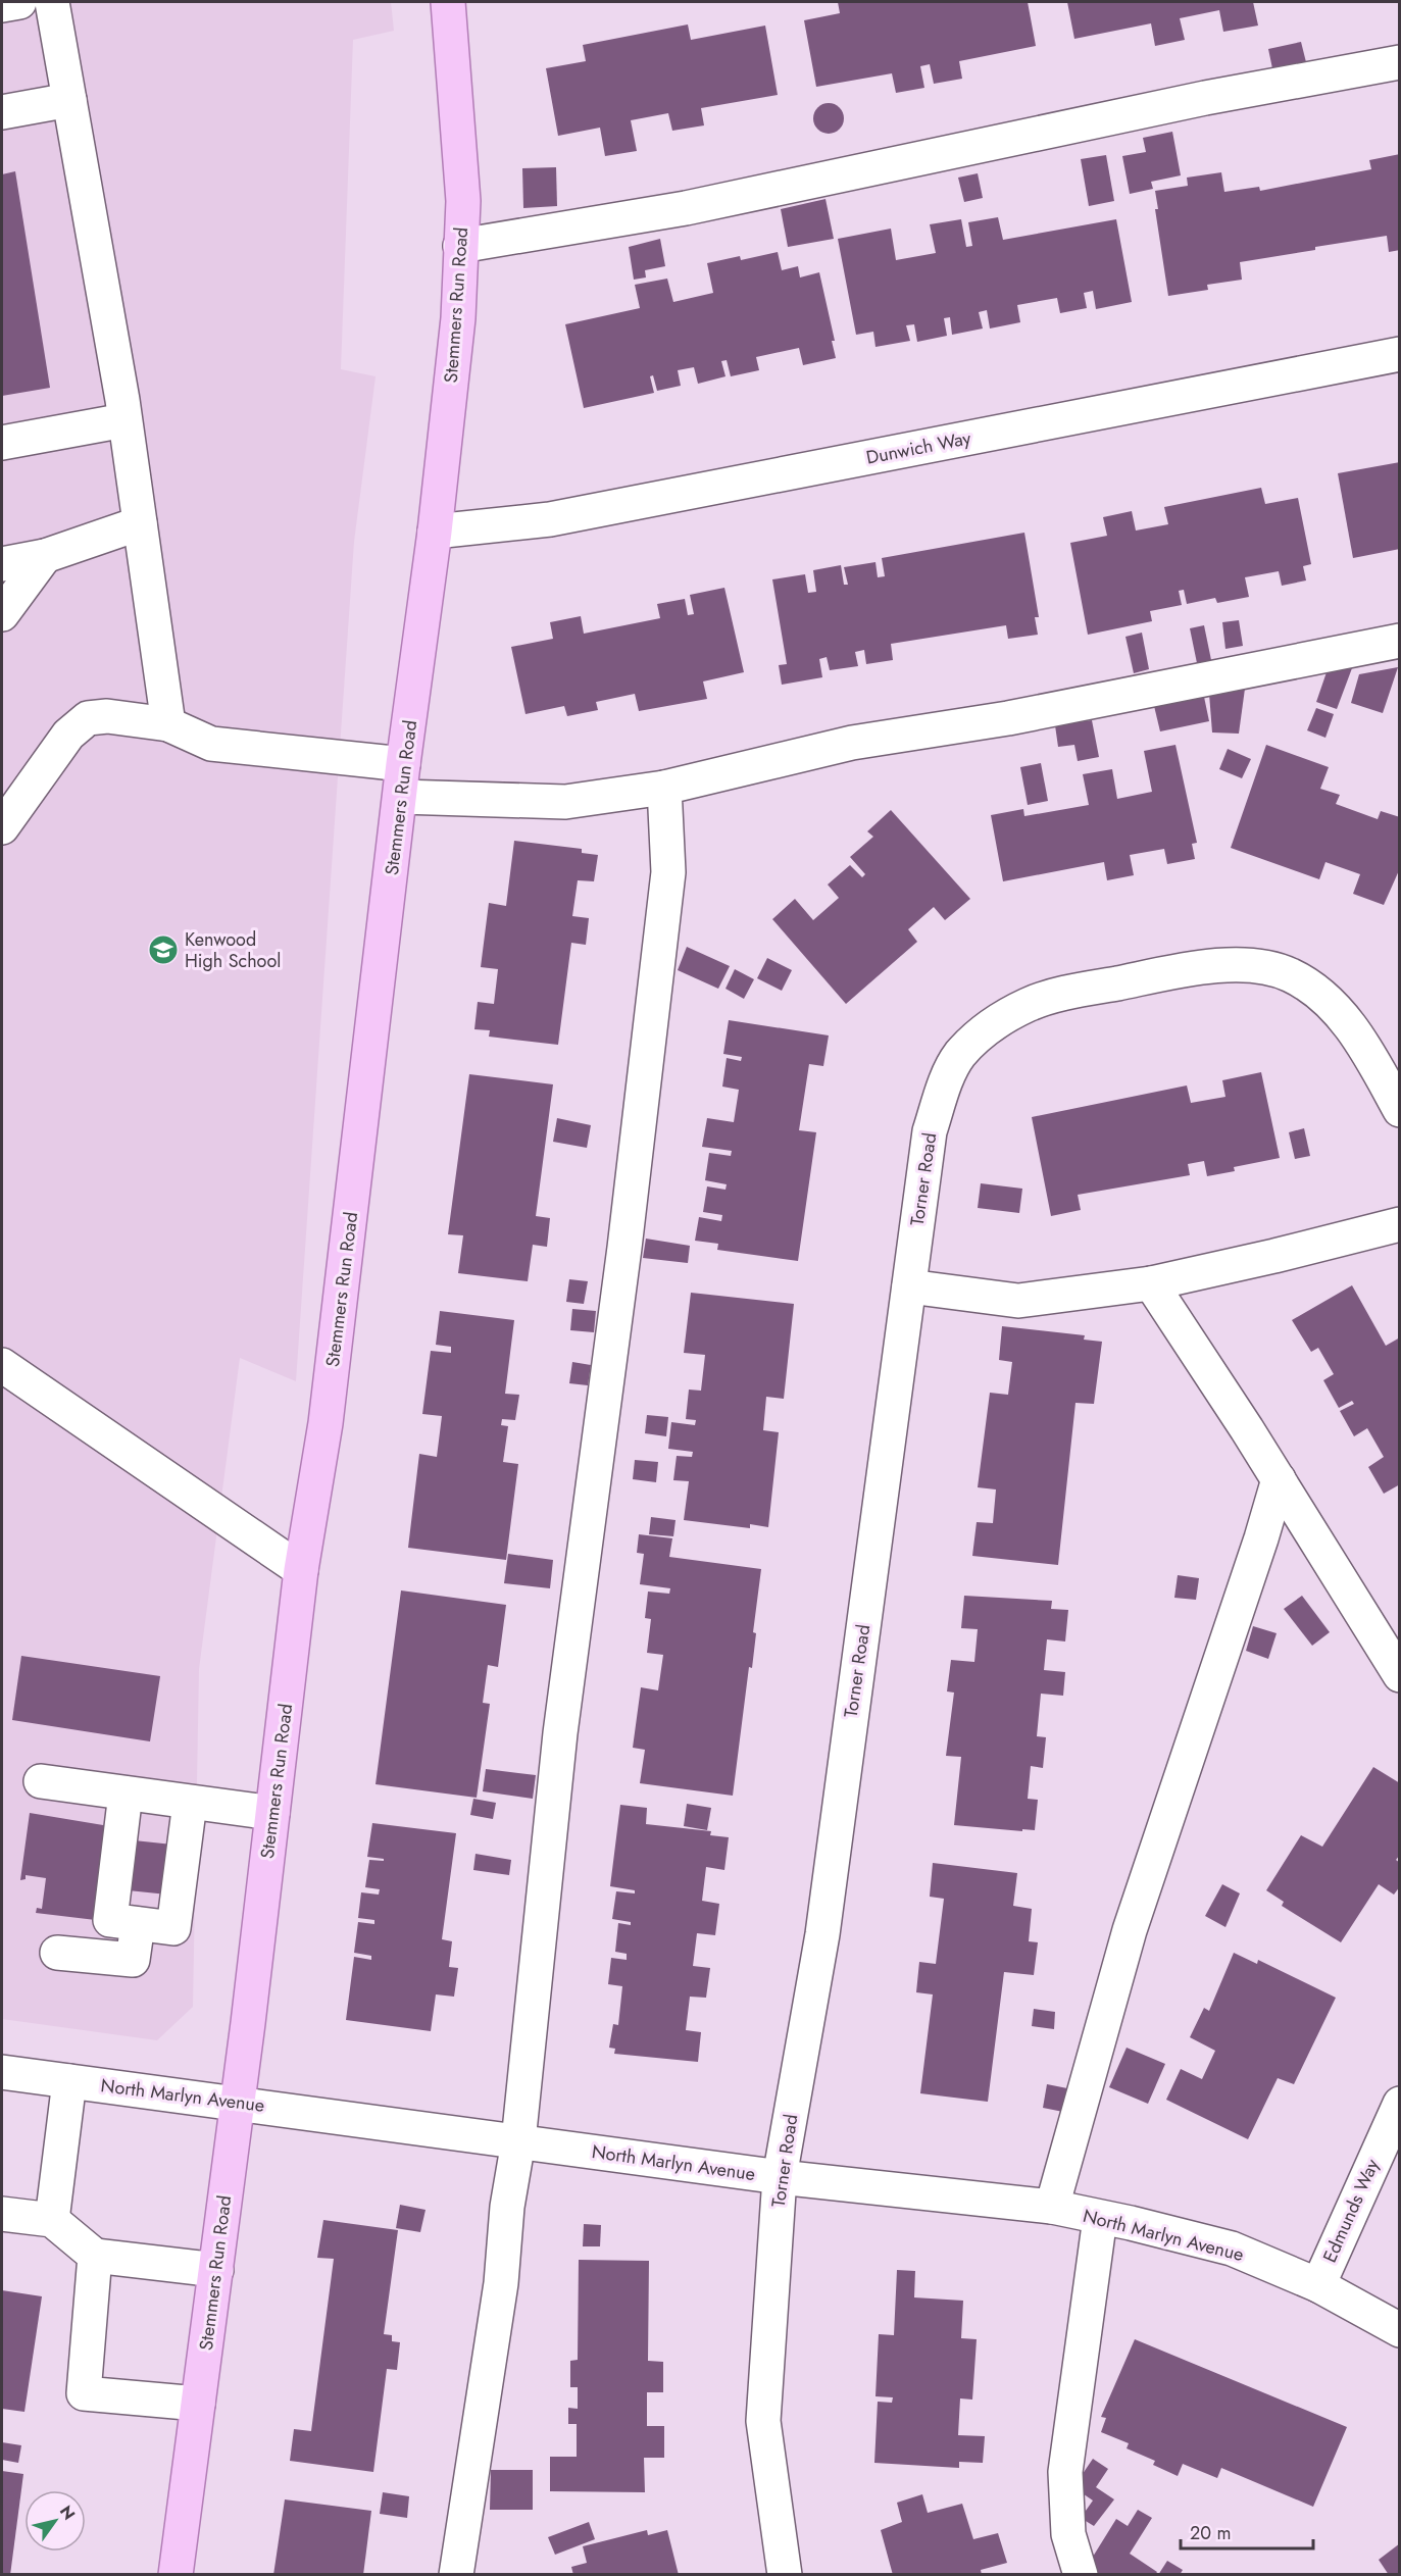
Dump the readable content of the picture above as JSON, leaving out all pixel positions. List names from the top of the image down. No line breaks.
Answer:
{"streets":{"main road":["Stemmers Run Road"],"street":["Dunwich Way","Torner Road","North Marlyn Avenue","Edmunds Way"]},"crossings":[["Stemmers Run Road","Dunwich Way"],["Stemmers Run Road","North Marlyn Avenue"],["Torner Road","North Marlyn Avenue"],["North Marlyn Avenue","Edmunds Way"]],"places":{"school or university":["Kenwood High School"]},"scale_bar":"20 m","north":"top right"}
